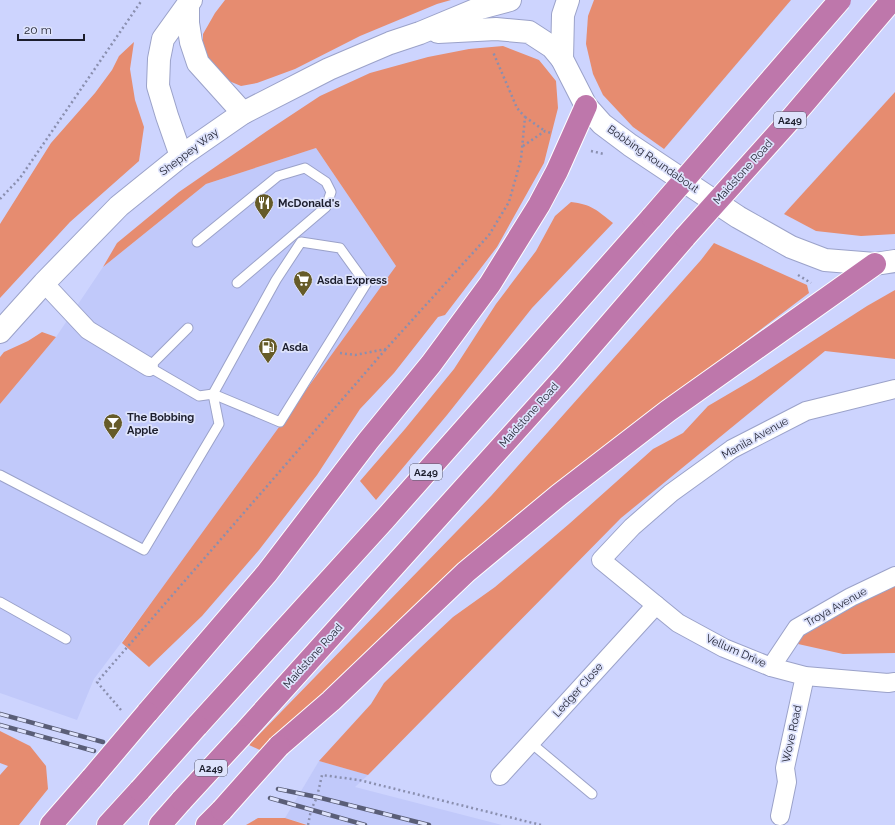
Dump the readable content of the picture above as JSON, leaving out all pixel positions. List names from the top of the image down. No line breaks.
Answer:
{"streets":{"highway":["A249","Maidstone Road"],"street":["Sheppey Way","Bobbing Roundabout","Manila Avenue","Troya Avenue","Vellum Drive","Ledger Close","Wove Road"]},"crossings":[["Sheppey Way","Bobbing Roundabout"],["Manila Avenue","Vellum Drive"],["Troya Avenue","Vellum Drive"],["Vellum Drive","Ledger Close"],["Vellum Drive","Wove Road"]],"places":{"restaurant":["McDonald's"],"supermarket":["Asda Express"],"fuel station":["Asda"],"bar":["The Bobbing Apple"]},"scale_bar":"20 m"}
